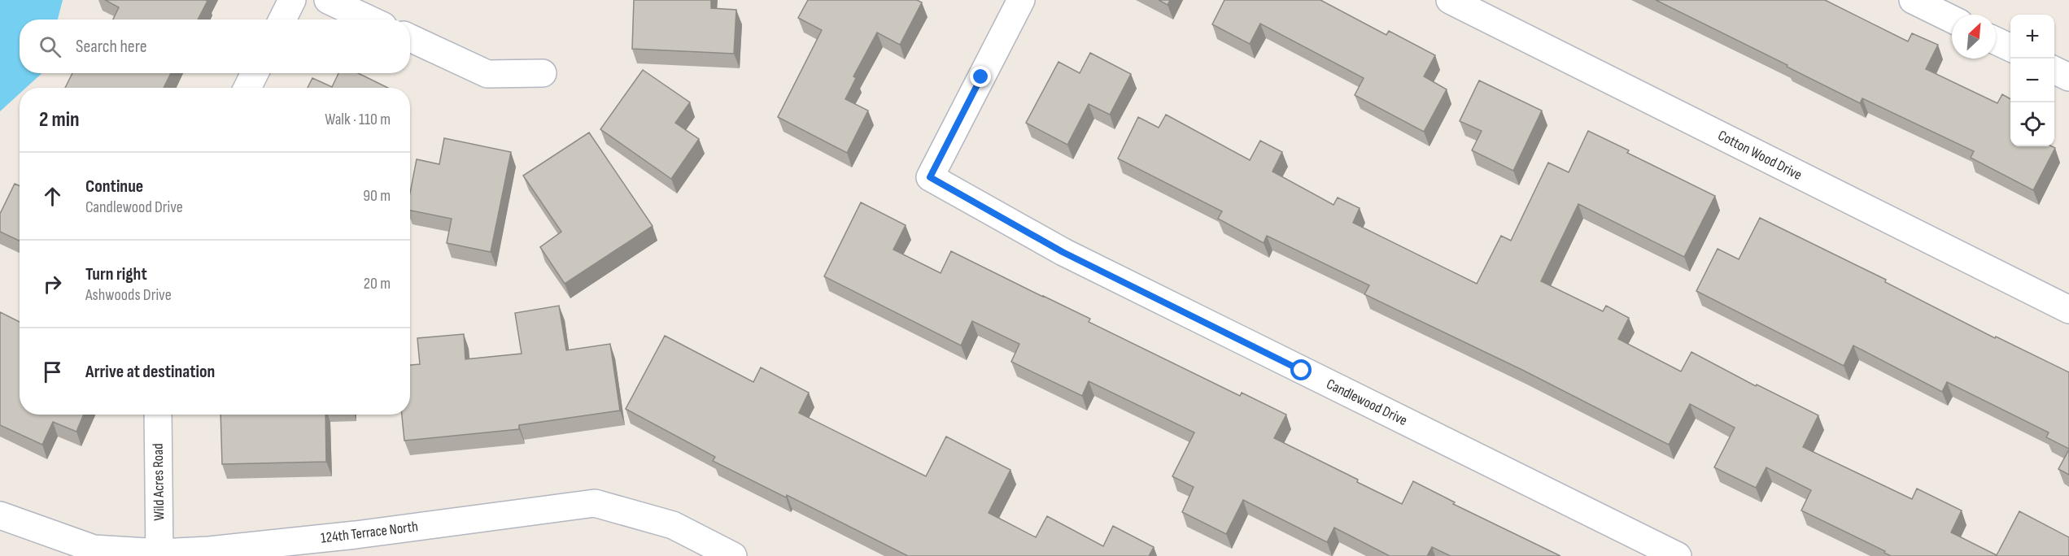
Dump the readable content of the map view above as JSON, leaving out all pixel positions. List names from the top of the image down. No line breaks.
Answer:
{"streets":{"street":["Cotton Wood Drive","Candlewood Drive","Wild Acres Road","124th Terrace North"]},"crossings":[["Wild Acres Road","124th Terrace North"]],"north":"top right","page":{"map_buttons":["+","−"],"search":"Search here","heading":["2 min","Walk · 110 m"],"list":[["Continue","Candlewood Drive","90 m"],["Turn right","Ashwoods Drive","20 m"],"Arrive at destination"]}}
